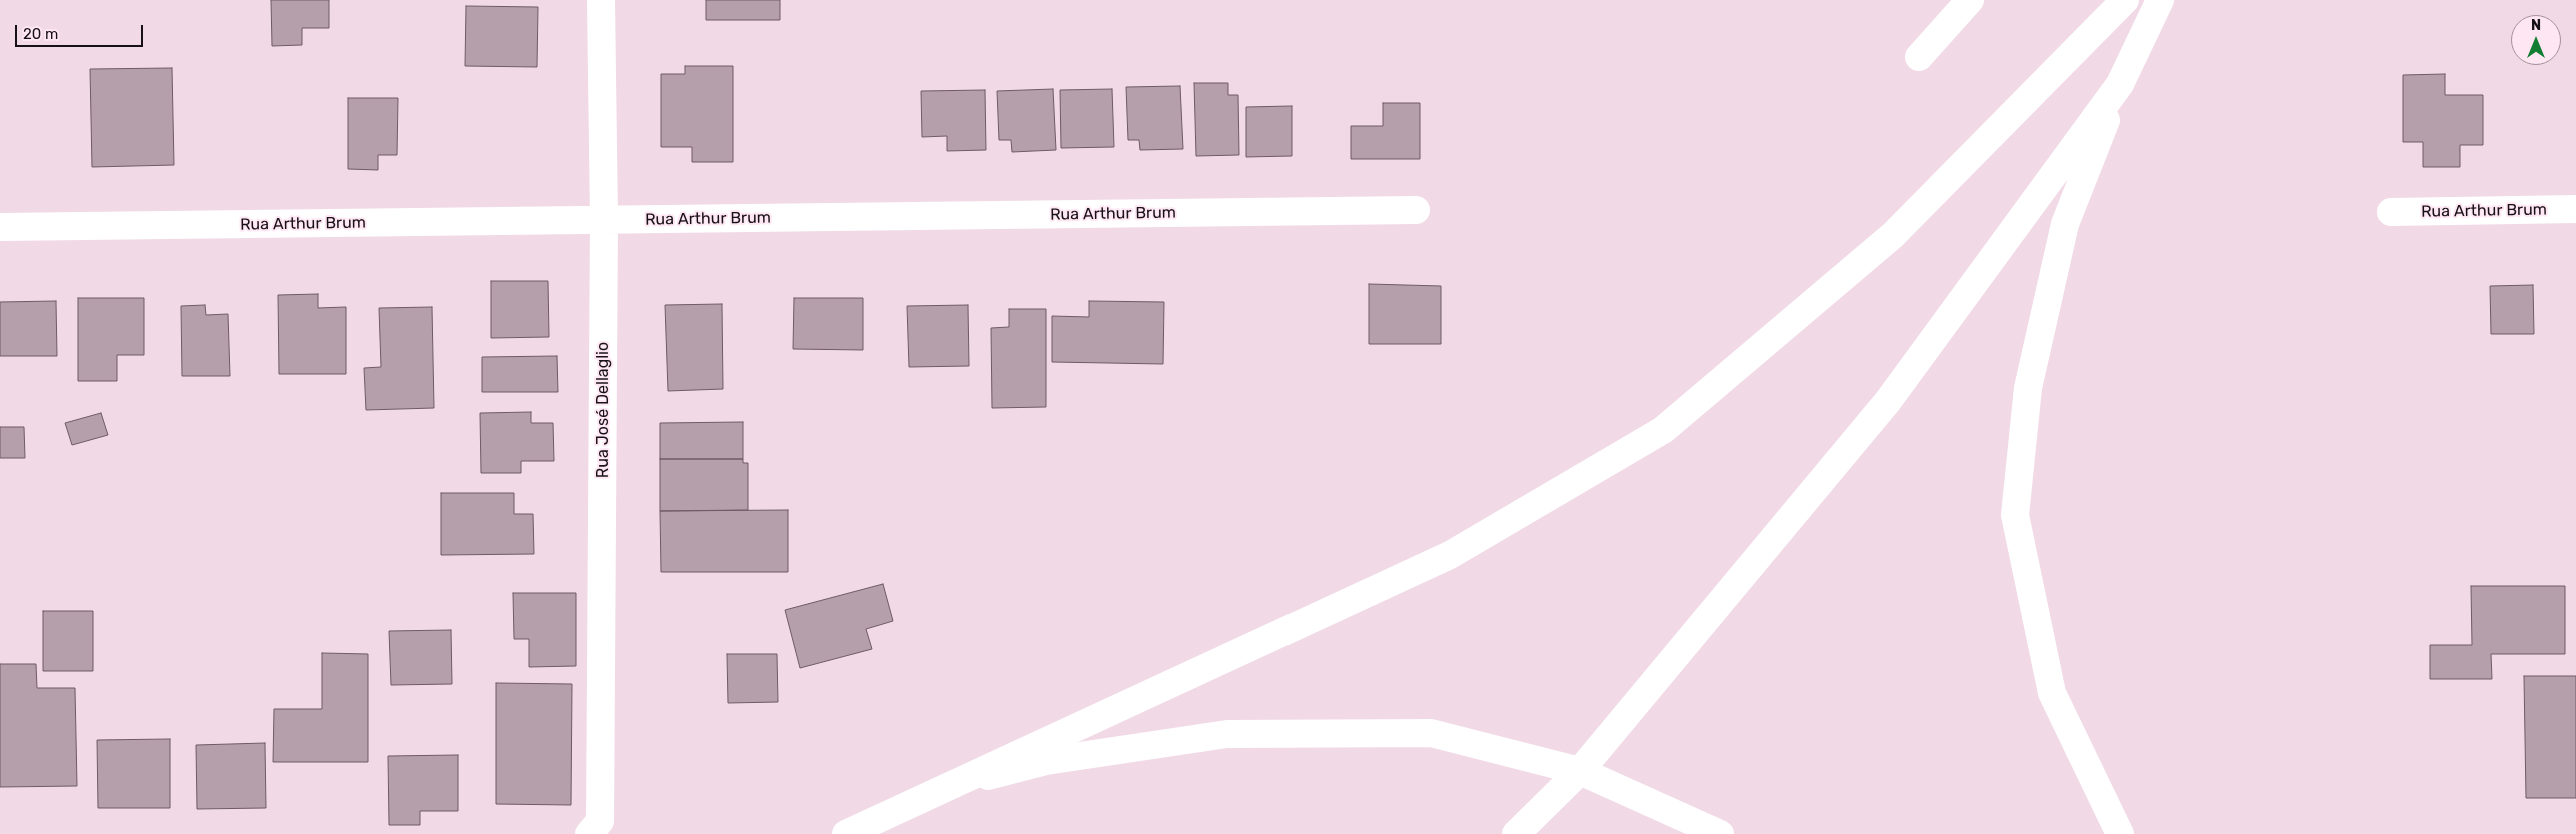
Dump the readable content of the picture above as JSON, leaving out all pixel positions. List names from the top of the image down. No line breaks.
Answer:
{"streets":{"main road":["Rua Arthur Brum","Rua José Dellaglio"]},"crossings":[["Rua Arthur Brum","Rua José Dellaglio"]],"scale_bar":"20 m","north":"top"}
